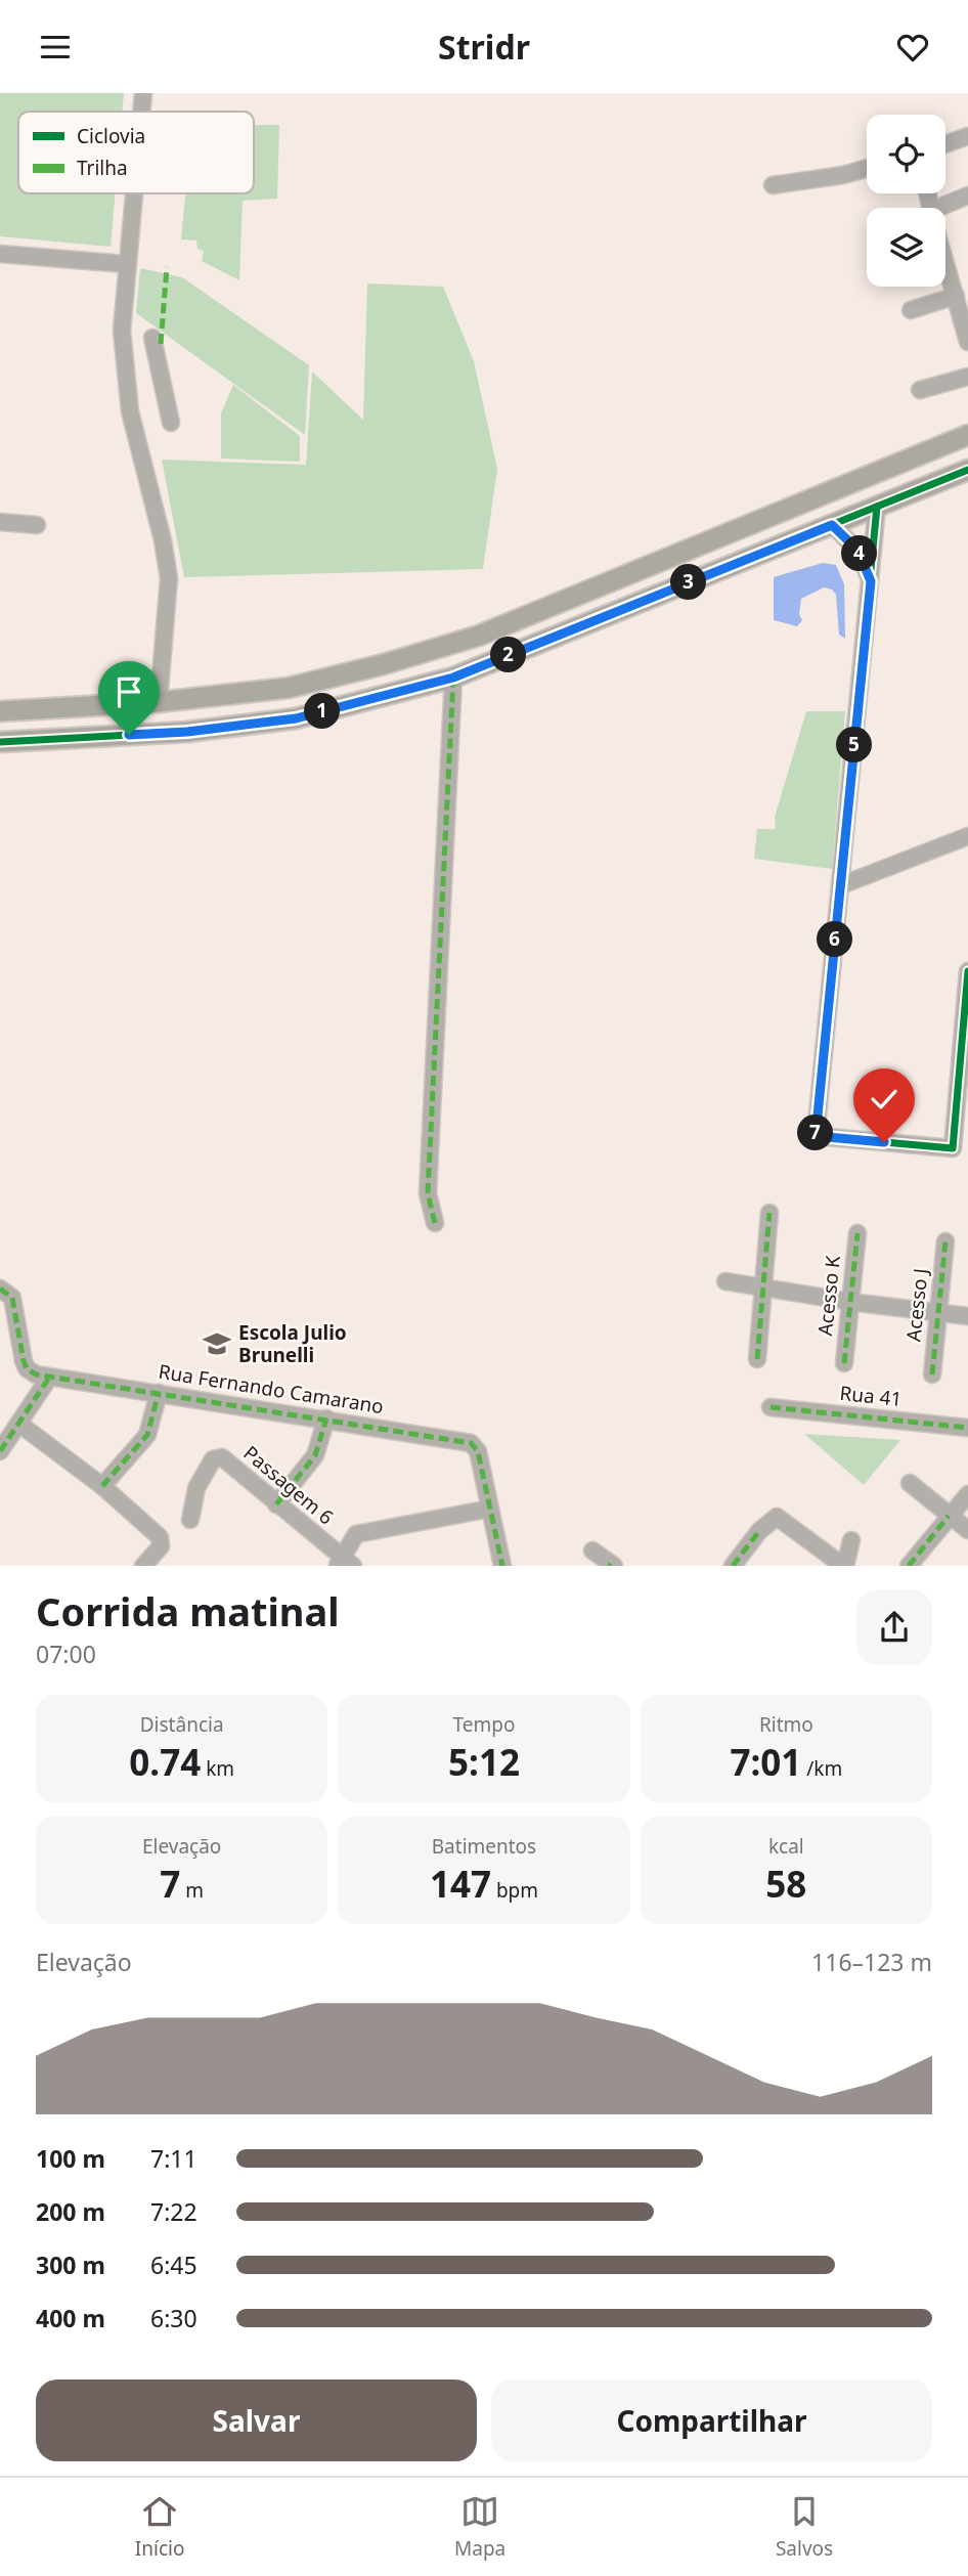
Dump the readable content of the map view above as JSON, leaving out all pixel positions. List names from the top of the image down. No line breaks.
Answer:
{"streets":{"street":["Acesso K","Acesso J","Rua Fernando Camarano","Rua 41","Passagem 6"]},"places":{"school or university":["Escola Julio Brunelli"]},"legend":["Ciclovia","Trilha"],"page":{"header":"Stridr","pins":["4","3","2","1","5","6","7"],"heading":["Corrida matinal","07:00"],"stats":[["Distância","0.74 km"],["Tempo","5:12"],["Ritmo","7:01 /km"],["Elevação","7 m"],["Batimentos","147 bpm"],["kcal","58"]],"chart":["Elevação","116–123 m"],"list":[{"name":"100 m","note":"7:11"},{"name":"200 m","note":"7:22"},{"name":"300 m","note":"6:45"},{"name":"400 m","note":"6:30"}],"buttons":["Salvar","Compartilhar"],"tabs":["Início","Mapa","Salvos"]}}
